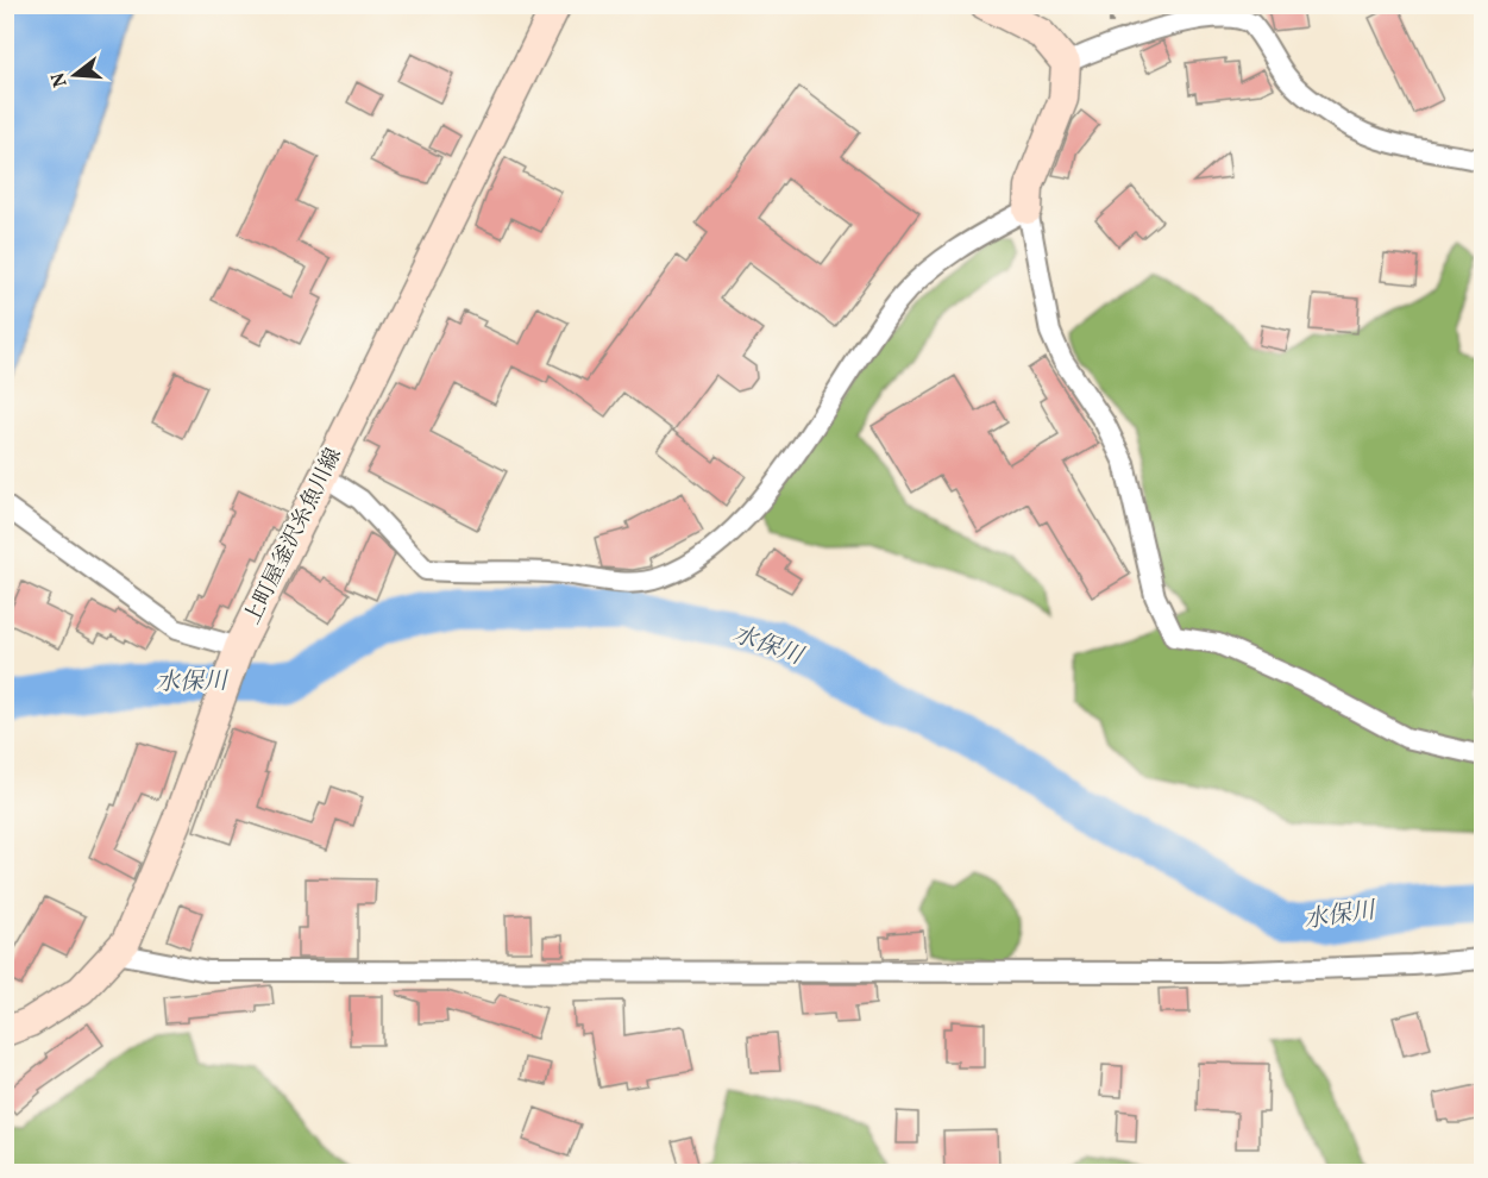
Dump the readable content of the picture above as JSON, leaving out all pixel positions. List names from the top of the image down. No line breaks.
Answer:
{"streets":{"main road":["上町屋釜沢糸魚川線"]},"water":["水保川"],"north":"left"}
